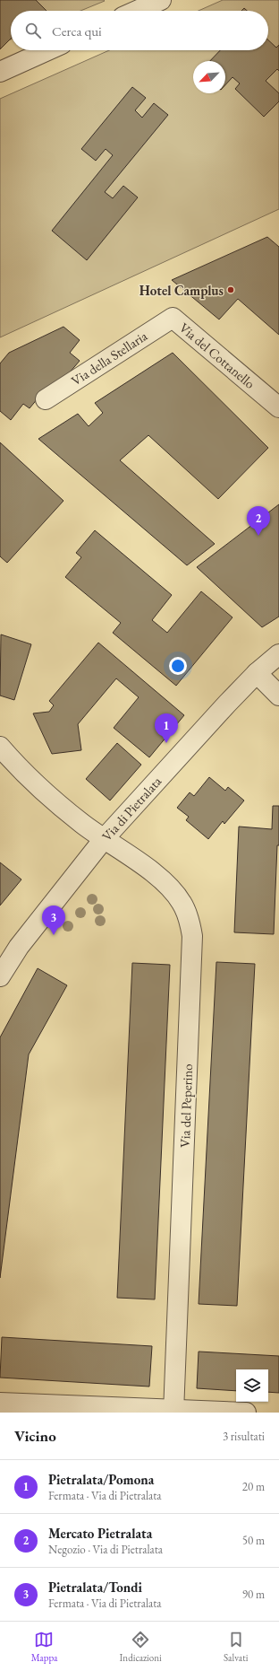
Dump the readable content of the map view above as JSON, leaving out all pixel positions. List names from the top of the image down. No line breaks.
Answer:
{"streets":{"street":["Via del Cottanello","Via della Stellaria","Via di Pietralata","Via del Peperino"]},"crossings":[["Via del Cottanello","Via della Stellaria"],["Via di Pietralata","Via del Peperino"]],"places":["Hotel Camplus"],"north":"bottom left","page":{"search":"Cerca qui","pins":["2","1","3"],"heading":["Vicino","3 risultati"],"list":[{"mark":"1","name":"Pietralata/Pomona","note":"Fermata · Via di Pietralata","value":"20 m"},{"mark":"2","name":"Mercato Pietralata","note":"Negozio · Via di Pietralata","value":"50 m"},{"mark":"3","name":"Pietralata/Tondi","note":"Fermata · Via di Pietralata","value":"90 m"}],"nav":["Mappa","Indicazioni","Salvati"]}}
